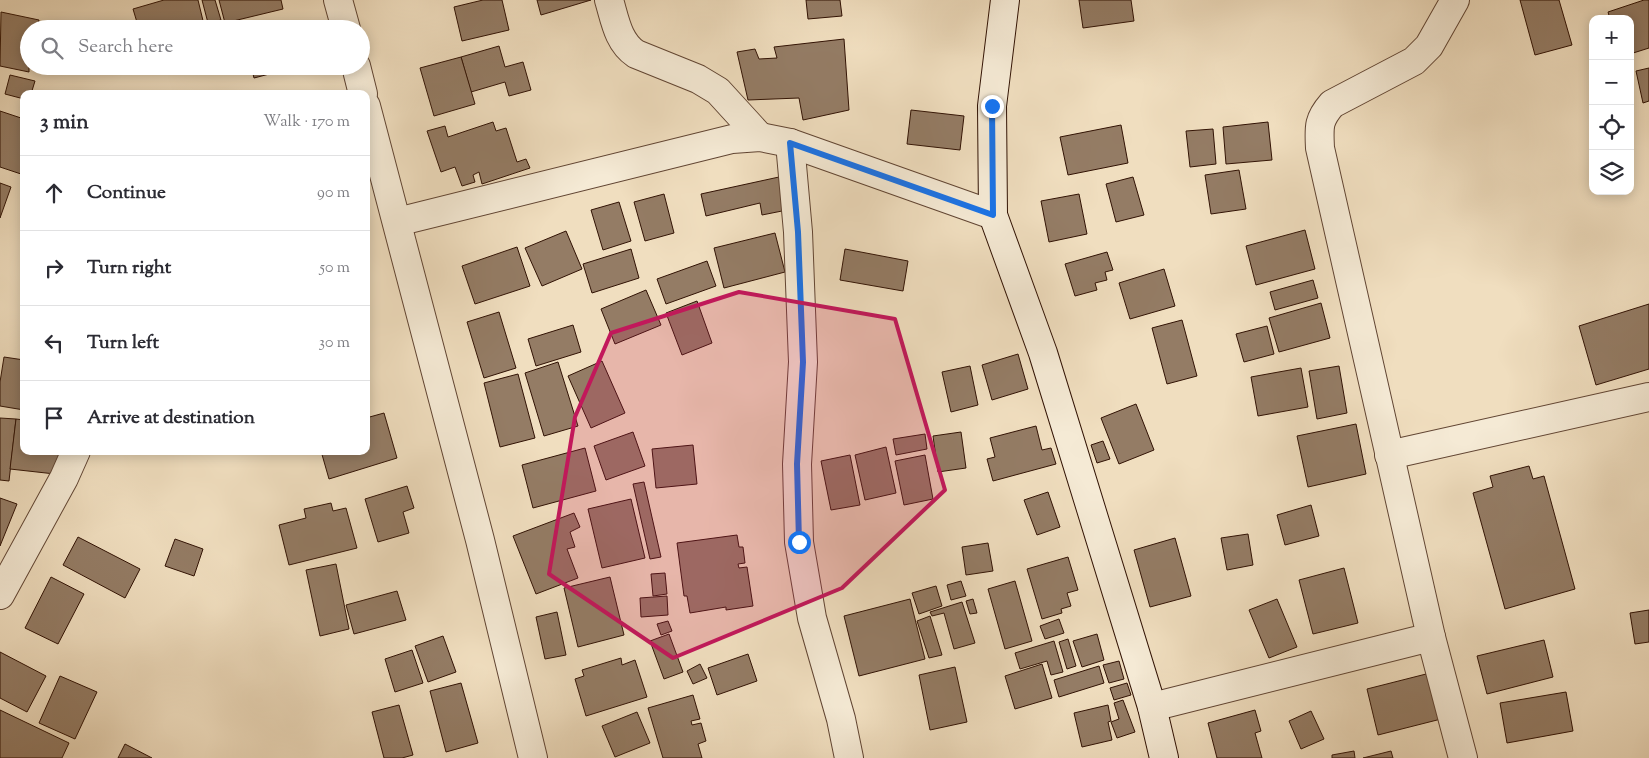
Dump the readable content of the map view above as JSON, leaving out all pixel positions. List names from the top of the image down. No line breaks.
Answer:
{"page":{"map_buttons":["+","−"],"search":"Search here","heading":["3 min","Walk · 170 m"],"list":[["Continue","90 m"],["Turn right","50 m"],["Turn left","30 m"],"Arrive at destination"]}}
